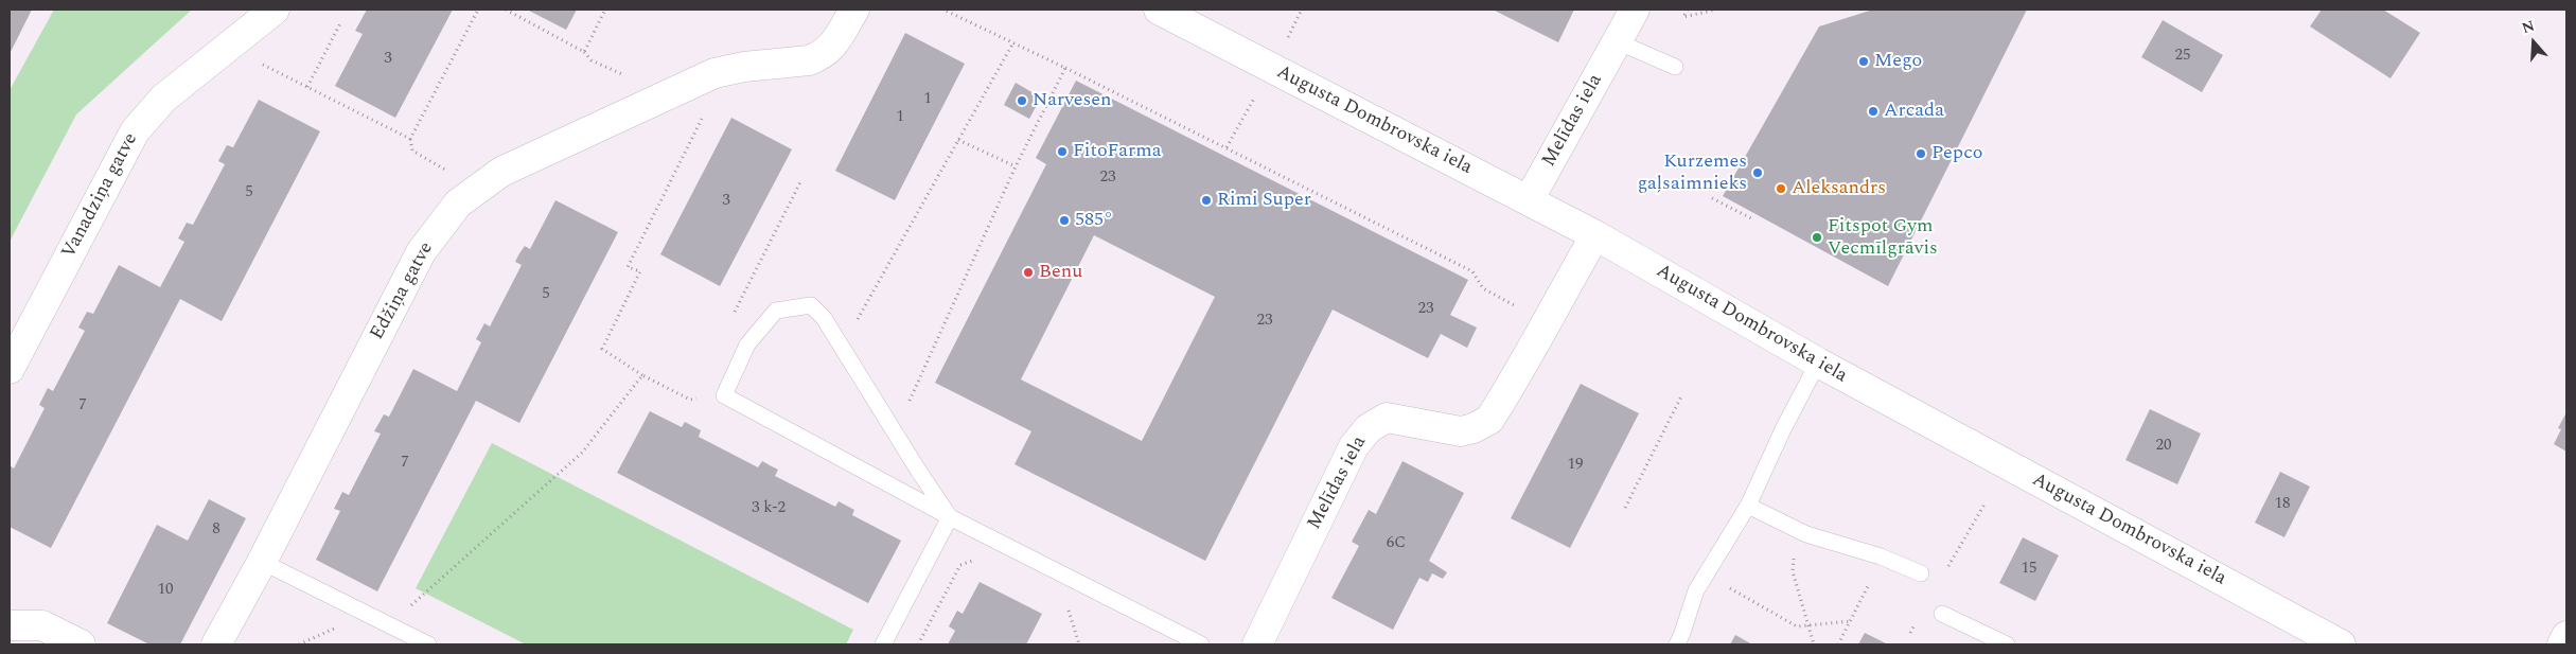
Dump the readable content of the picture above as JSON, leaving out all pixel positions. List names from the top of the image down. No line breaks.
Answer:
{"streets":{"street":["Augusta Dombrovska iela","Melīdas iela","Vanadziņa gatve","Edžiņa gatve"]},"crossings":[["Augusta Dombrovska iela","Melīdas iela"]],"places":["Mego","Narvesen","Arcada","FitoFarma","Pepco","Kurzemes gaļsaimnieks","Aleksandrs","Rimi Super","585°","Fitspot Gym Vecmīlgrāvis","Benu"],"house_numbers":["25","3","1","1","23","5","3","5","23","23","7","20","7","19","18","3 k-2","8","6C","15","10"],"north":"top"}
